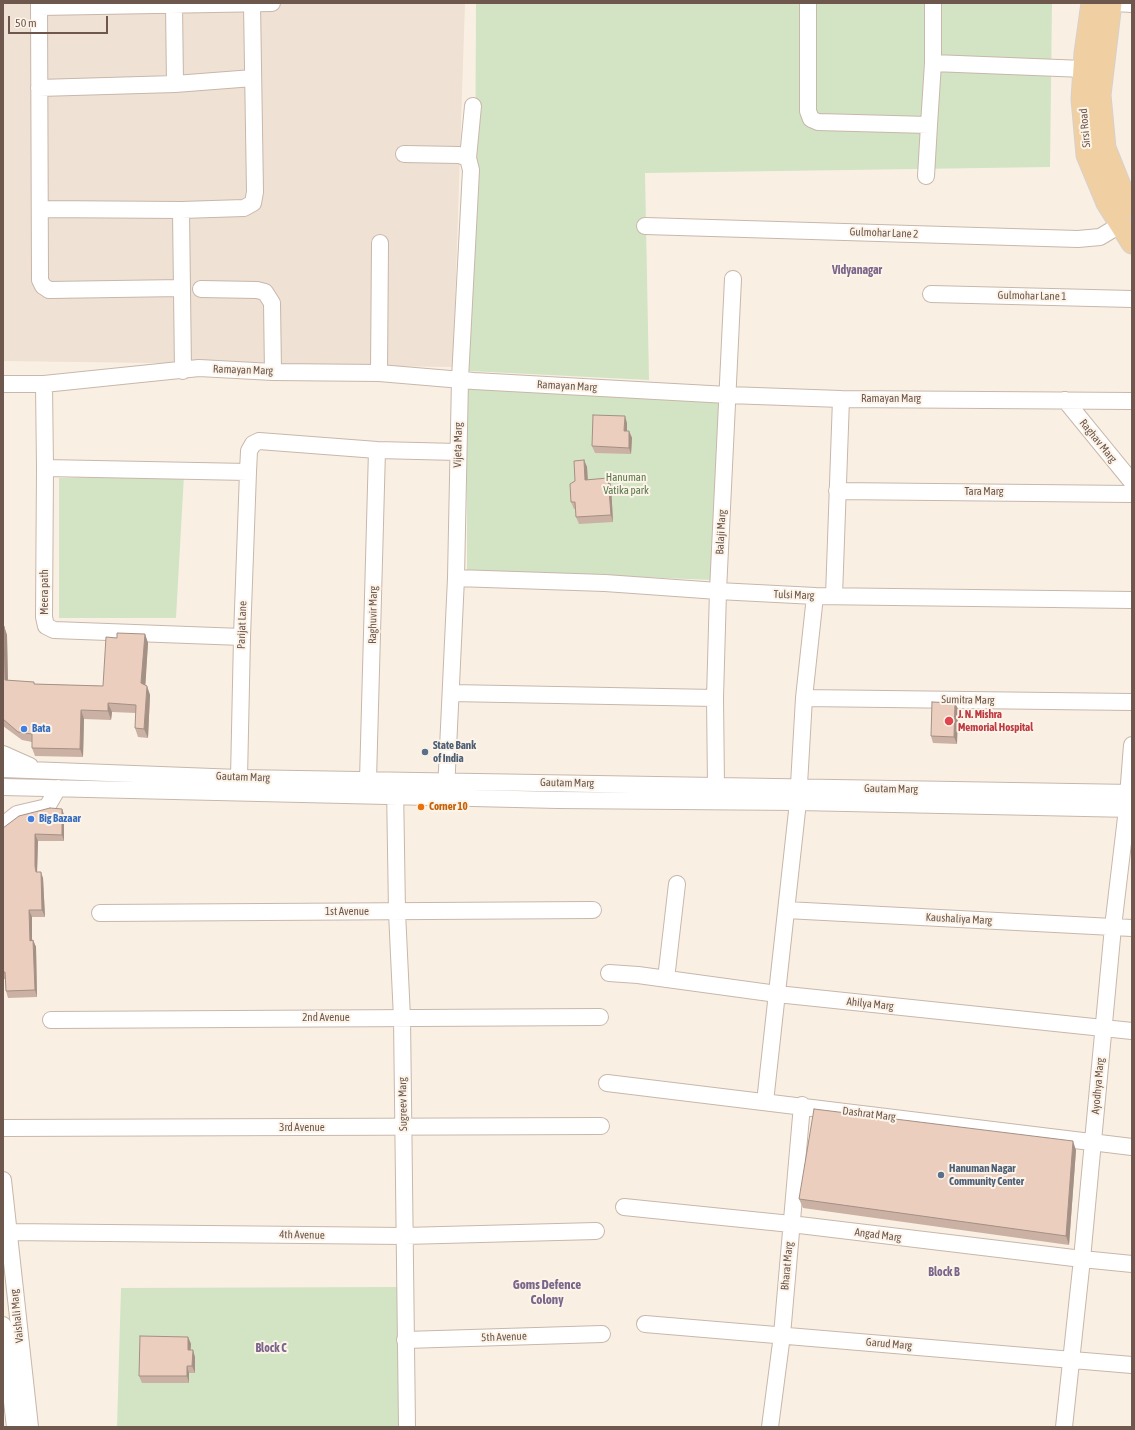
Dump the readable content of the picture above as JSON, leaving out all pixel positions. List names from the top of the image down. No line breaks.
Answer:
{"streets":{"main road":["Sirsi Road"],"street":["Gulmohar Lane 2","Gulmohar Lane 1","Ramayan Marg","Raghav Marg","Vijeta Marg","Tara Marg","Balaji Marg","Meera path","Tulsi Marg","Raghuvir Marg","Parijat Lane","Sumitra Marg","Gautam Marg","1st Avenue","Kaushaliya Marg","Ahilya Marg","2nd Avenue","Ayodhya Marg","Sugreev Marg","Dashrat Marg","3rd Avenue","4th Avenue","Angad Marg","Bharat Marg","Vaishali Marg","5th Avenue","Garud Marg"]},"crossings":[["Sirsi Road","Gulmohar Lane 2"],["Ramayan Marg","Raghav Marg"],["Ramayan Marg","Vijeta Marg"],["Ramayan Marg","Balaji Marg"],["Ramayan Marg","Meera path"],["Vijeta Marg","Tulsi Marg"],["Vijeta Marg","Parijat Lane"],["Vijeta Marg","Gautam Marg"],["Balaji Marg","Tulsi Marg"],["Balaji Marg","Gautam Marg"],["Meera path","Parijat Lane"],["Raghuvir Marg","Parijat Lane"],["Raghuvir Marg","Gautam Marg"],["Parijat Lane","Gautam Marg"],["Gautam Marg","Ayodhya Marg"],["Gautam Marg","Sugreev Marg"],["1st Avenue","Sugreev Marg"],["Kaushaliya Marg","Ayodhya Marg"],["Ahilya Marg","Ayodhya Marg"],["2nd Avenue","Sugreev Marg"],["Ayodhya Marg","Dashrat Marg"],["Ayodhya Marg","Angad Marg"],["Ayodhya Marg","Garud Marg"],["Sugreev Marg","3rd Avenue"],["Sugreev Marg","4th Avenue"],["Sugreev Marg","5th Avenue"],["Dashrat Marg","Bharat Marg"],["4th Avenue","Vaishali Marg"],["Angad Marg","Bharat Marg"],["Bharat Marg","Garud Marg"]],"districts":["Vidyanagar","Block B","Goms Defence Colony","Block C"],"parks":["Hanuman Vatika park"],"places":["J. N. Mishra Memorial Hospital","Bata","State Bank of India","Corner 10","Big Bazaar","Hanuman Nagar Community Center"],"scale_bar":"50 m"}
